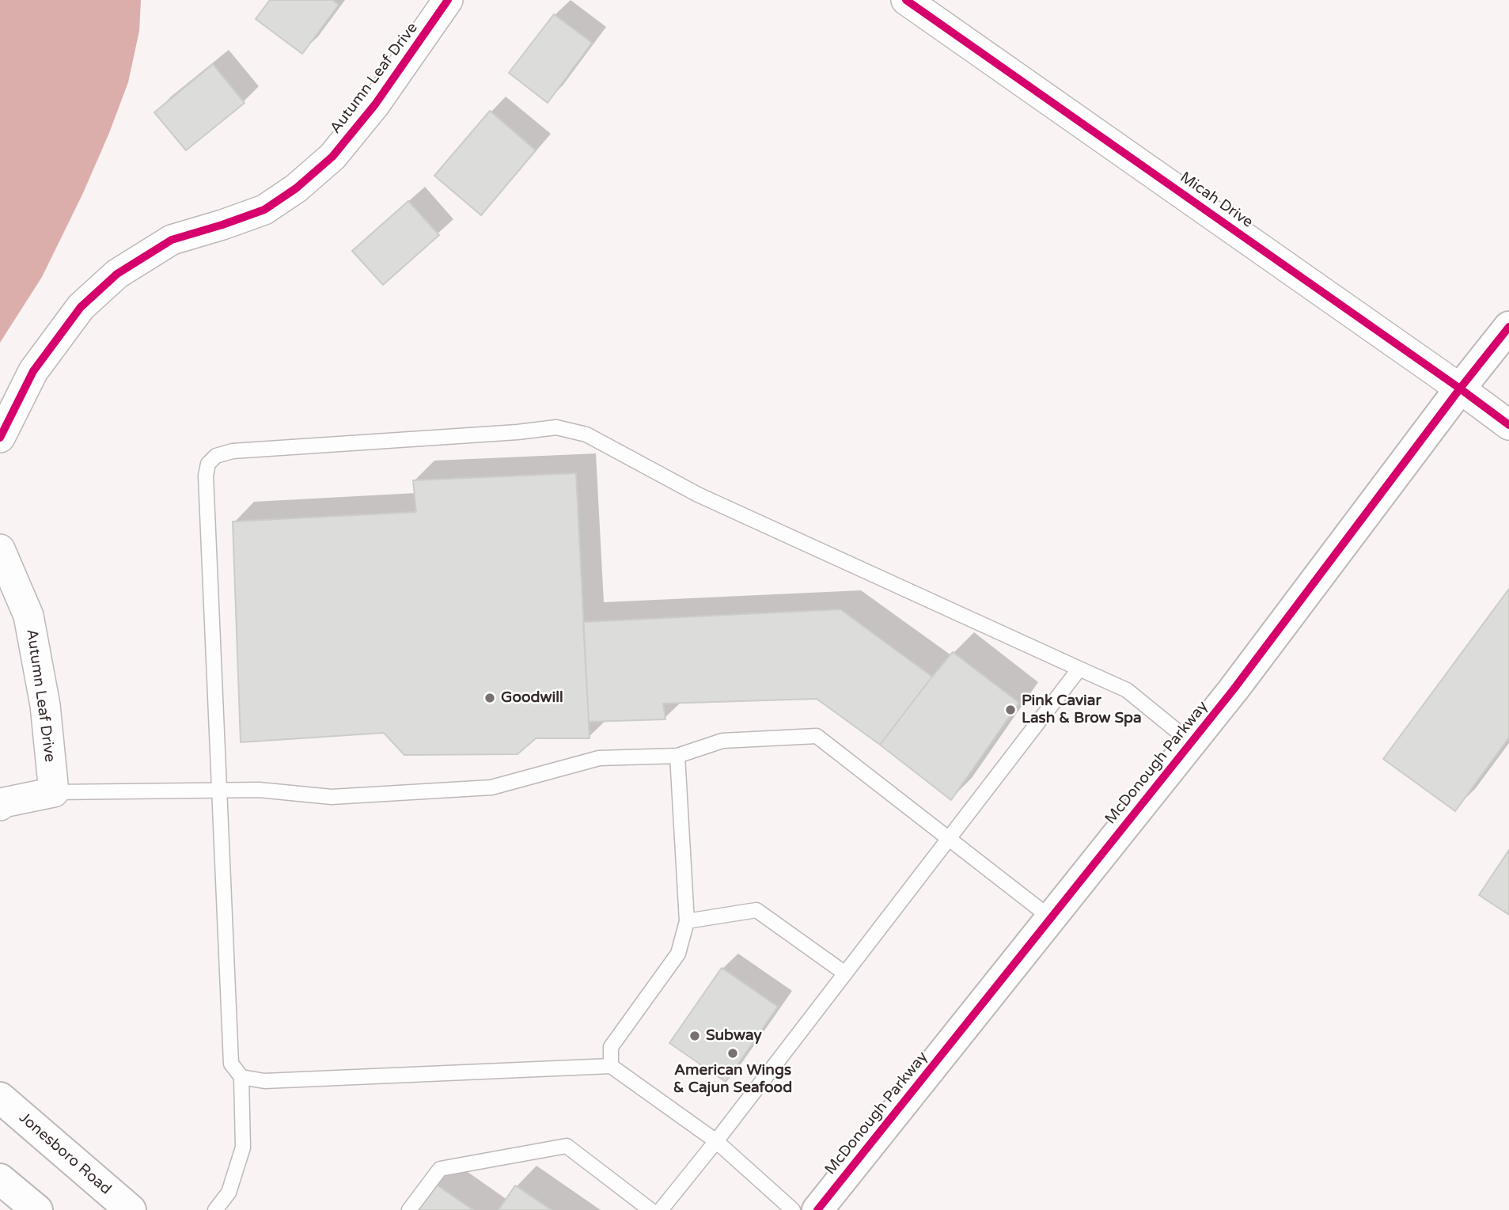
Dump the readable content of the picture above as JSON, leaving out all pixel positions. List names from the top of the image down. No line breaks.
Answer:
{"streets":{"street":["Autumn Leaf Drive","Micah Drive","McDonough Parkway","Jonesboro Road"]},"crossings":[["Micah Drive","McDonough Parkway"]],"places":["Goodwill","Pink Caviar Lash & Brow Spa","Subway","American Wings & Cajun Seafood"]}
